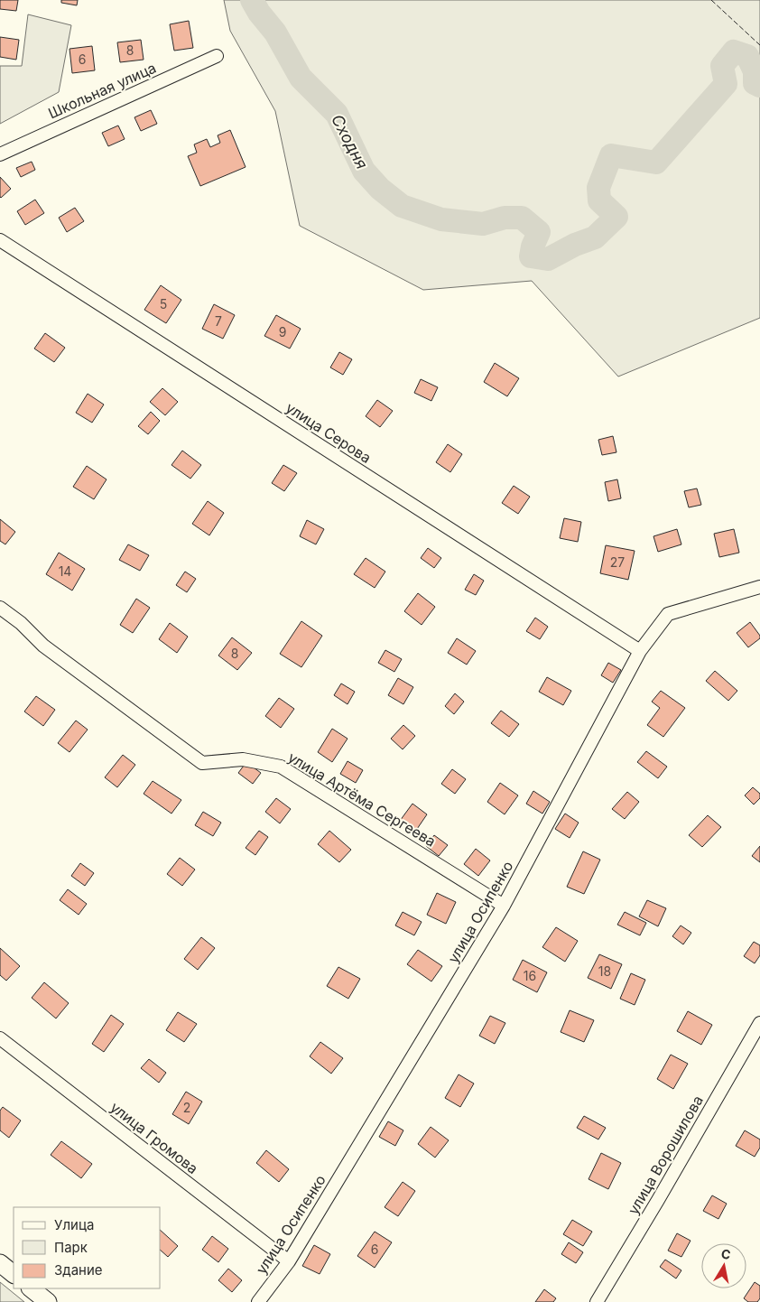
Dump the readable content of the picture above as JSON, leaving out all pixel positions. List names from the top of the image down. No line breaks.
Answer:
{"streets":{"street":["Школьная улица","улица Серова","улица Артёма Сергеева","улица Осипенко","улица Громова","улица Ворошилова"]},"crossings":[["улица Серова","улица Осипенко"],["улица Артёма Сергеева","улица Осипенко"],["улица Осипенко","улица Громова"]],"water":["Сходня"],"house_numbers":["8","6","5","7","9","27","14","8","18","16","2","6"],"legend":["Улица","Парк","Здание"],"north":"top"}
